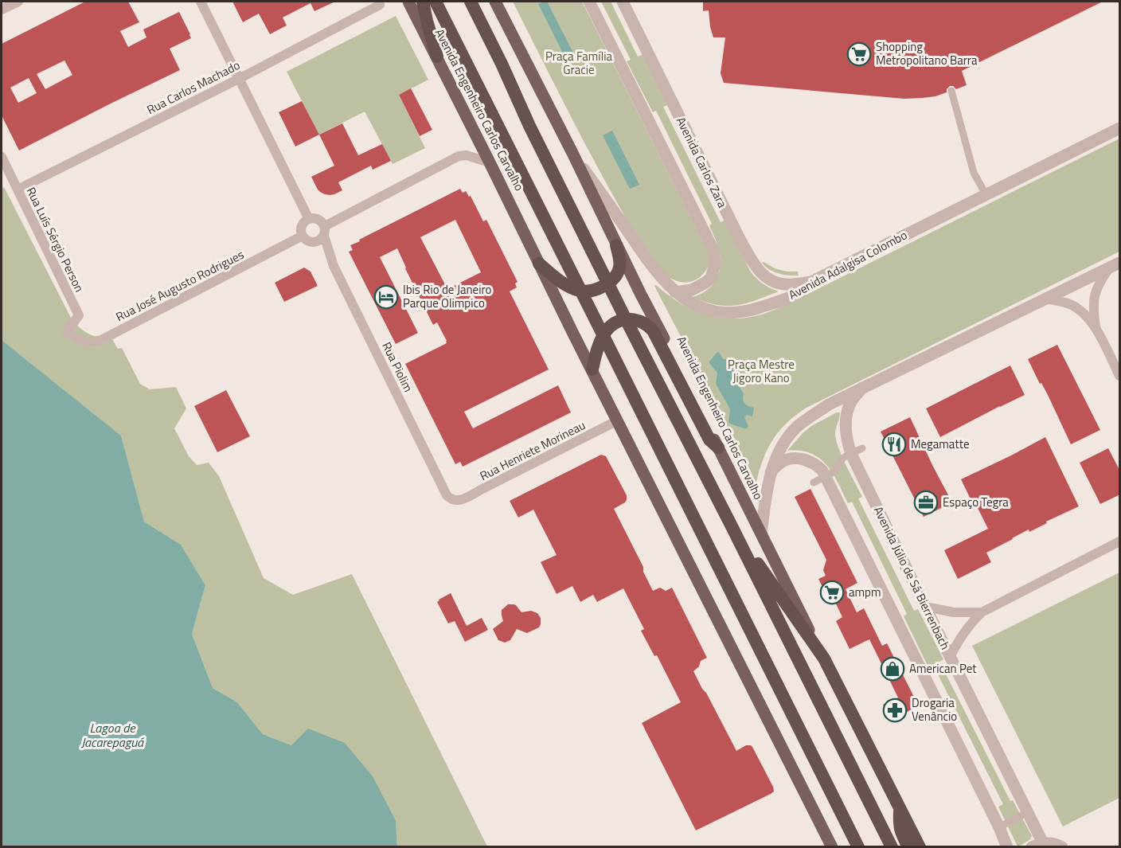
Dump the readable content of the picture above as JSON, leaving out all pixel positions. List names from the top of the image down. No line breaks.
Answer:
{"streets":{"highway":["Avenida Engenheiro Carlos Carvalho"],"street":["Rua Carlos Machado","Avenida Carlos Zara","Rua Luís Sérgio Person","Avenida Adalgisa Colombo","Rua José Augusto Rodrigues","Rua Piolim","Rua Henriete Morineau","Avenida Júlio de Sá Bierrenbach"]},"crossings":[["Rua Carlos Machado","Rua Luís Sérgio Person"],["Avenida Engenheiro Carlos Carvalho","Avenida Adalgisa Colombo"],["Avenida Engenheiro Carlos Carvalho","Rua Henriete Morineau"],["Avenida Carlos Zara","Avenida Adalgisa Colombo"],["Rua Luís Sérgio Person","Rua José Augusto Rodrigues"],["Rua José Augusto Rodrigues","Rua Piolim"],["Rua Piolim","Rua Henriete Morineau"]],"water":["Lagoa de Jacarepaguá"],"parks":["Praça Família Gracie","Praça Mestre Jigoro Kano"],"places":{"supermarket":["Shopping Metropolitano Barra","ampm"],"hotel":["Ibis Rio de Janeiro Parque Olimpico"],"restaurant":["Megamatte"],"office":["Espaço Tegra"],"shop":["American Pet"],"pharmacy":["Drogaria Venâncio"]}}
